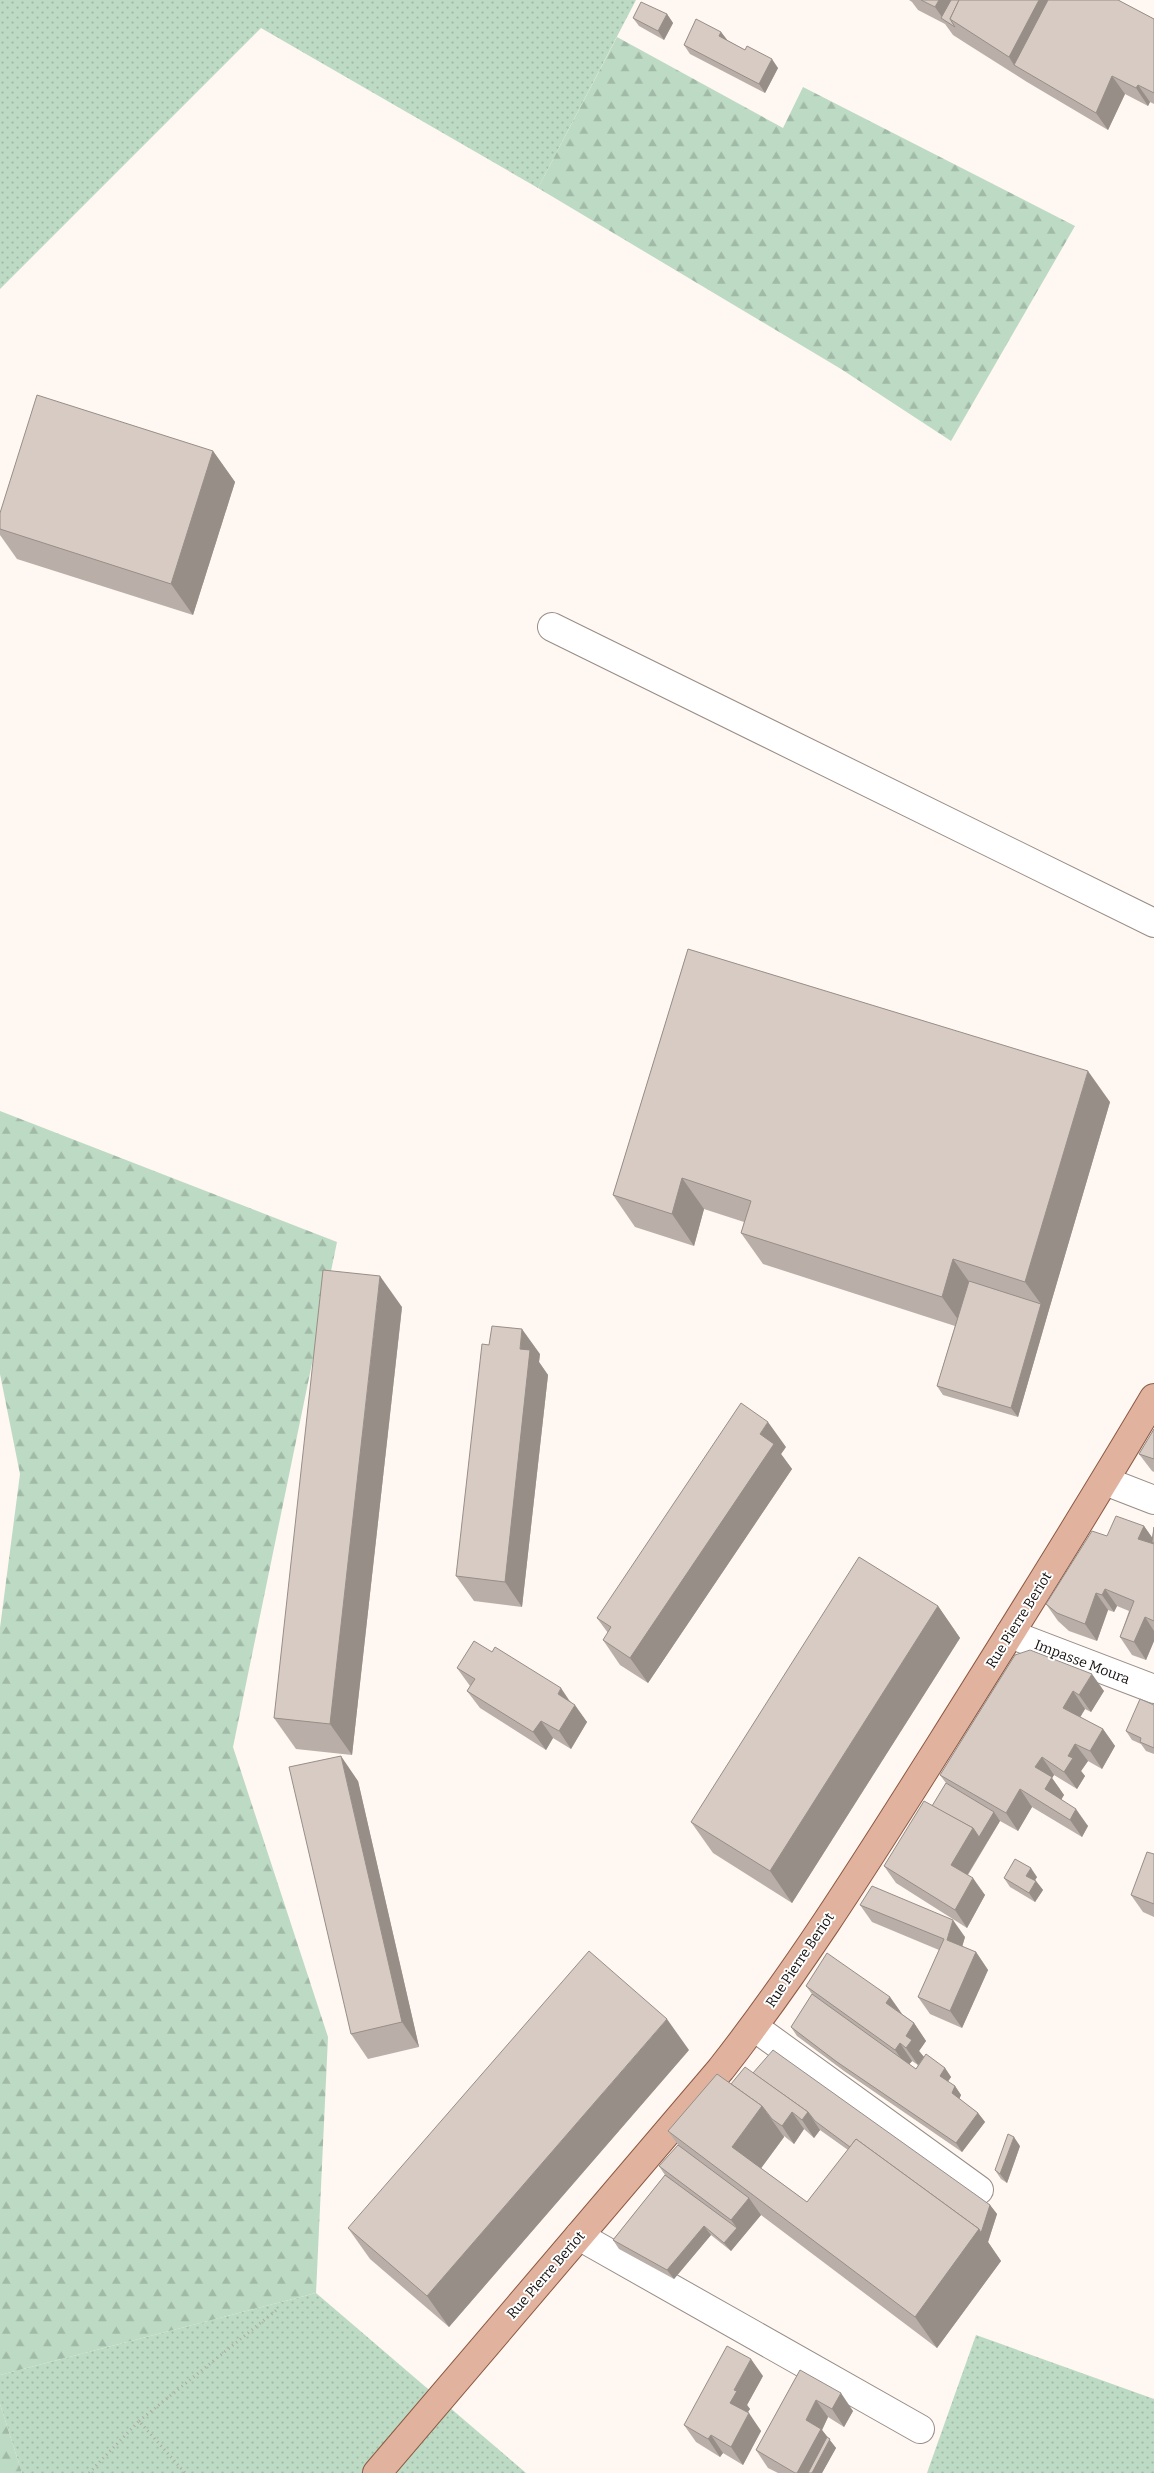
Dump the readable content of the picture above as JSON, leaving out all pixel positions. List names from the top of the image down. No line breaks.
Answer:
{"streets":{"main road":["Rue Pierre Beriot"],"street":["Impasse Moura"]},"crossings":[["Rue Pierre Beriot","Impasse Moura"]]}
